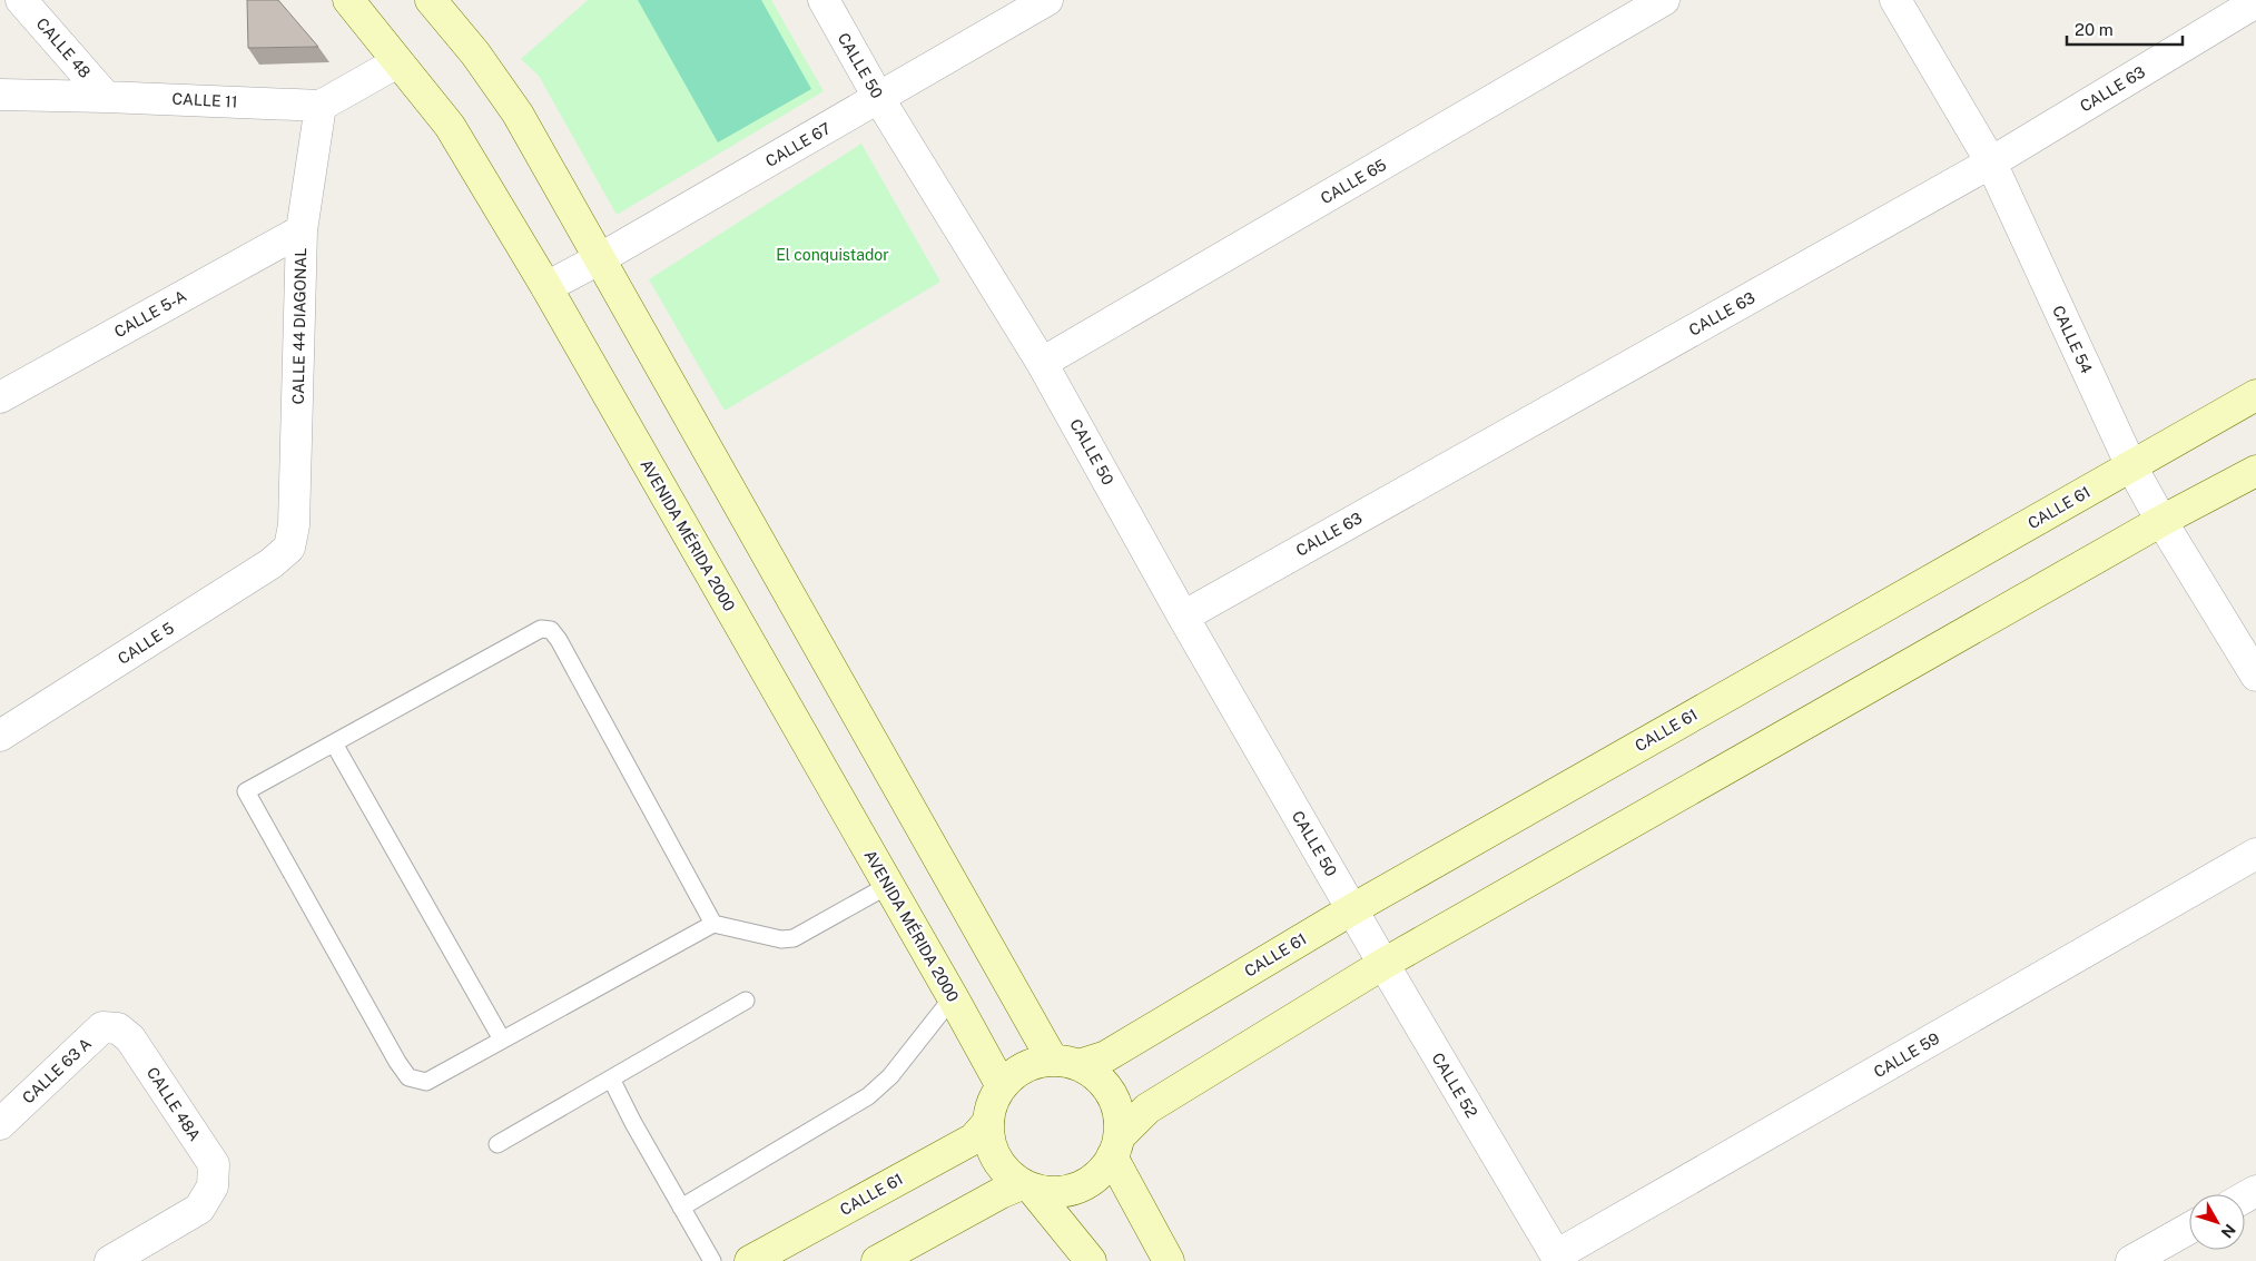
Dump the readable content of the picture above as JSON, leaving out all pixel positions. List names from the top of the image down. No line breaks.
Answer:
{"streets":{"street":["CALLE 48","CALLE 50","CALLE 63","CALLE 11","CALLE 67","CALLE 65","CALLE 5-A","CALLE 44 DIAGONAL","CALLE 54","CALLE 61","AVENIDA MÉRIDA 2000","CALLE 5","CALLE 59","CALLE 63 A","CALLE 52","CALLE 48A"]},"crossings":[["CALLE 48","CALLE 11"],["CALLE 50","CALLE 63"],["CALLE 50","CALLE 67"],["CALLE 50","CALLE 65"],["CALLE 50","CALLE 61"],["CALLE 50","CALLE 52"],["CALLE 63","CALLE 54"],["CALLE 11","CALLE 44 DIAGONAL"],["CALLE 67","AVENIDA MÉRIDA 2000"],["CALLE 5-A","CALLE 44 DIAGONAL"],["CALLE 44 DIAGONAL","CALLE 5"],["CALLE 54","CALLE 61"],["CALLE 61","AVENIDA MÉRIDA 2000"],["CALLE 61","CALLE 52"],["CALLE 59","CALLE 52"],["CALLE 63 A","CALLE 48A"]],"parks":["El conquistador"],"scale_bar":"20 m","north":"bottom right"}
